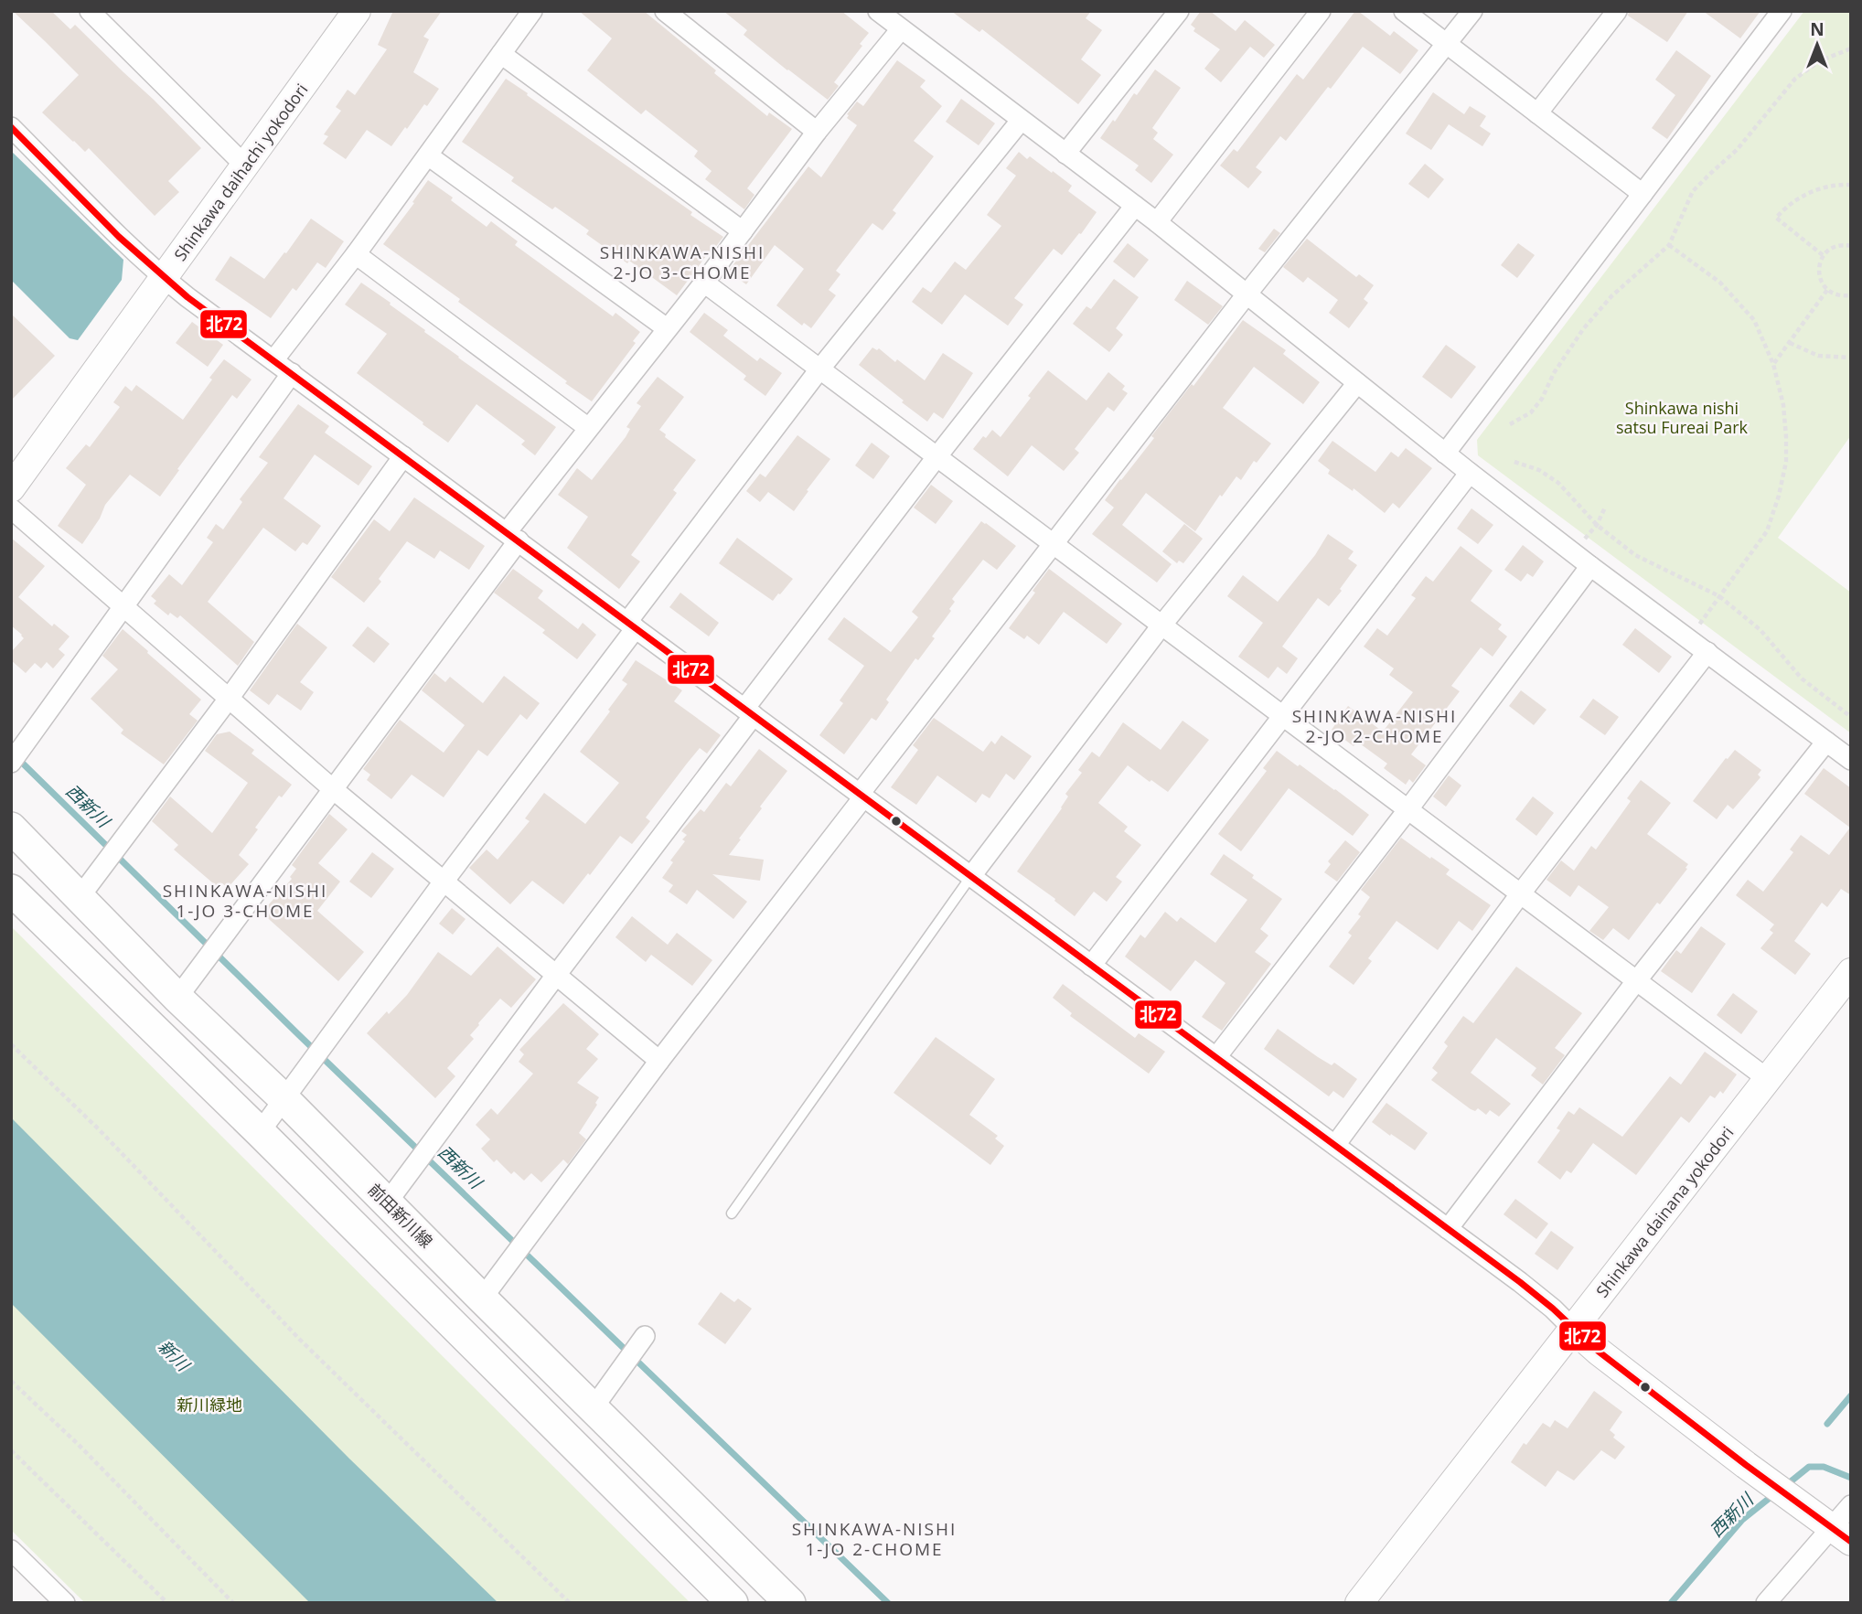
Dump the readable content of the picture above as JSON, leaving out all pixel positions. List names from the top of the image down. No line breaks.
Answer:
{"streets":{"main road":["前田新川線"],"street":["Shinkawa daihachi yokodori","Shinkawa dainana yokodori"]},"districts":["SHINKAWA-NISHI 2-JO 3-CHOME","SHINKAWA-NISHI 2-JO 2-CHOME","SHINKAWA-NISHI 1-JO 3-CHOME","SHINKAWA-NISHI 1-JO 2-CHOME"],"water":["西新川","新川"],"parks":["Shinkawa nishi satsu Fureai Park","新川緑地"],"lines":["transit line 北72"],"north":"top"}
